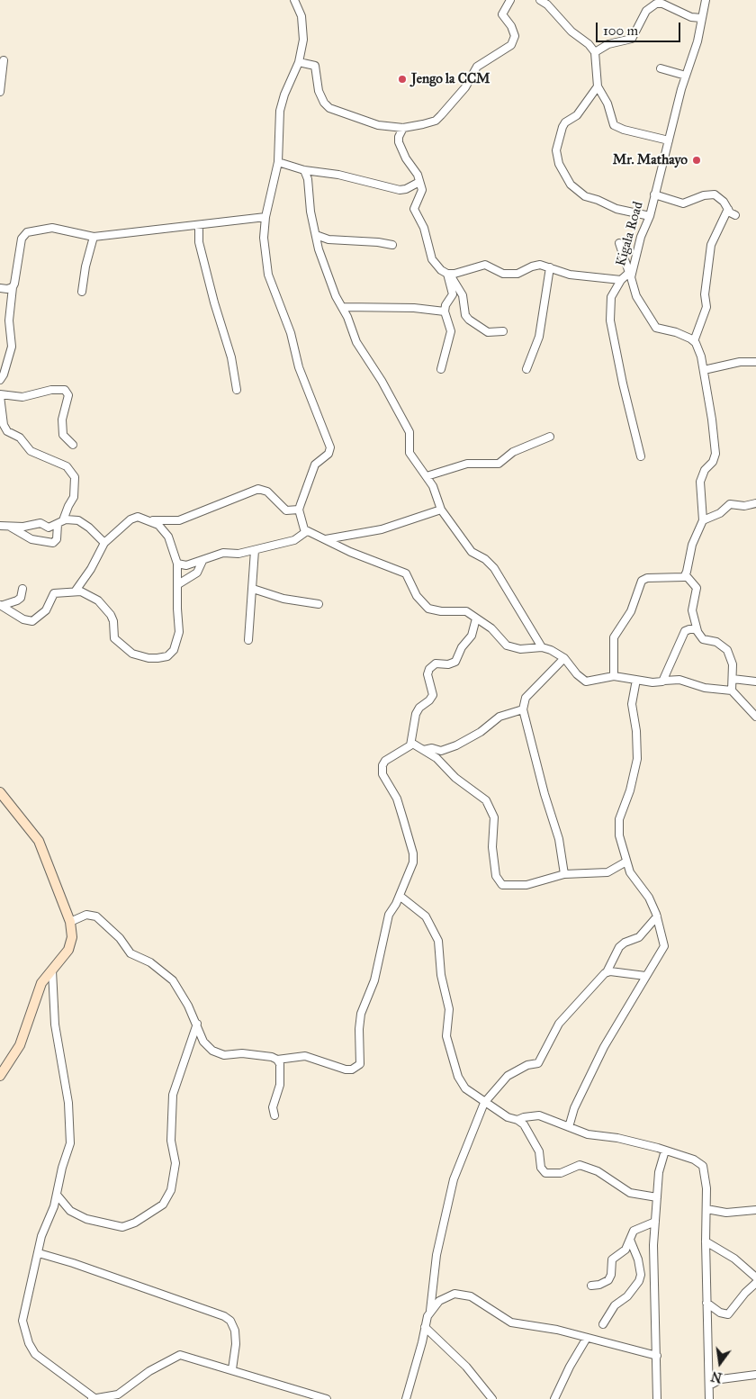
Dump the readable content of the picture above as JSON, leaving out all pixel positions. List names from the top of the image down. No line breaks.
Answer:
{"streets":{"street":["Kigala Road"]},"places":["Jengo la CCM","Mr. Mathayo"],"scale_bar":"100 m","north":"bottom"}
